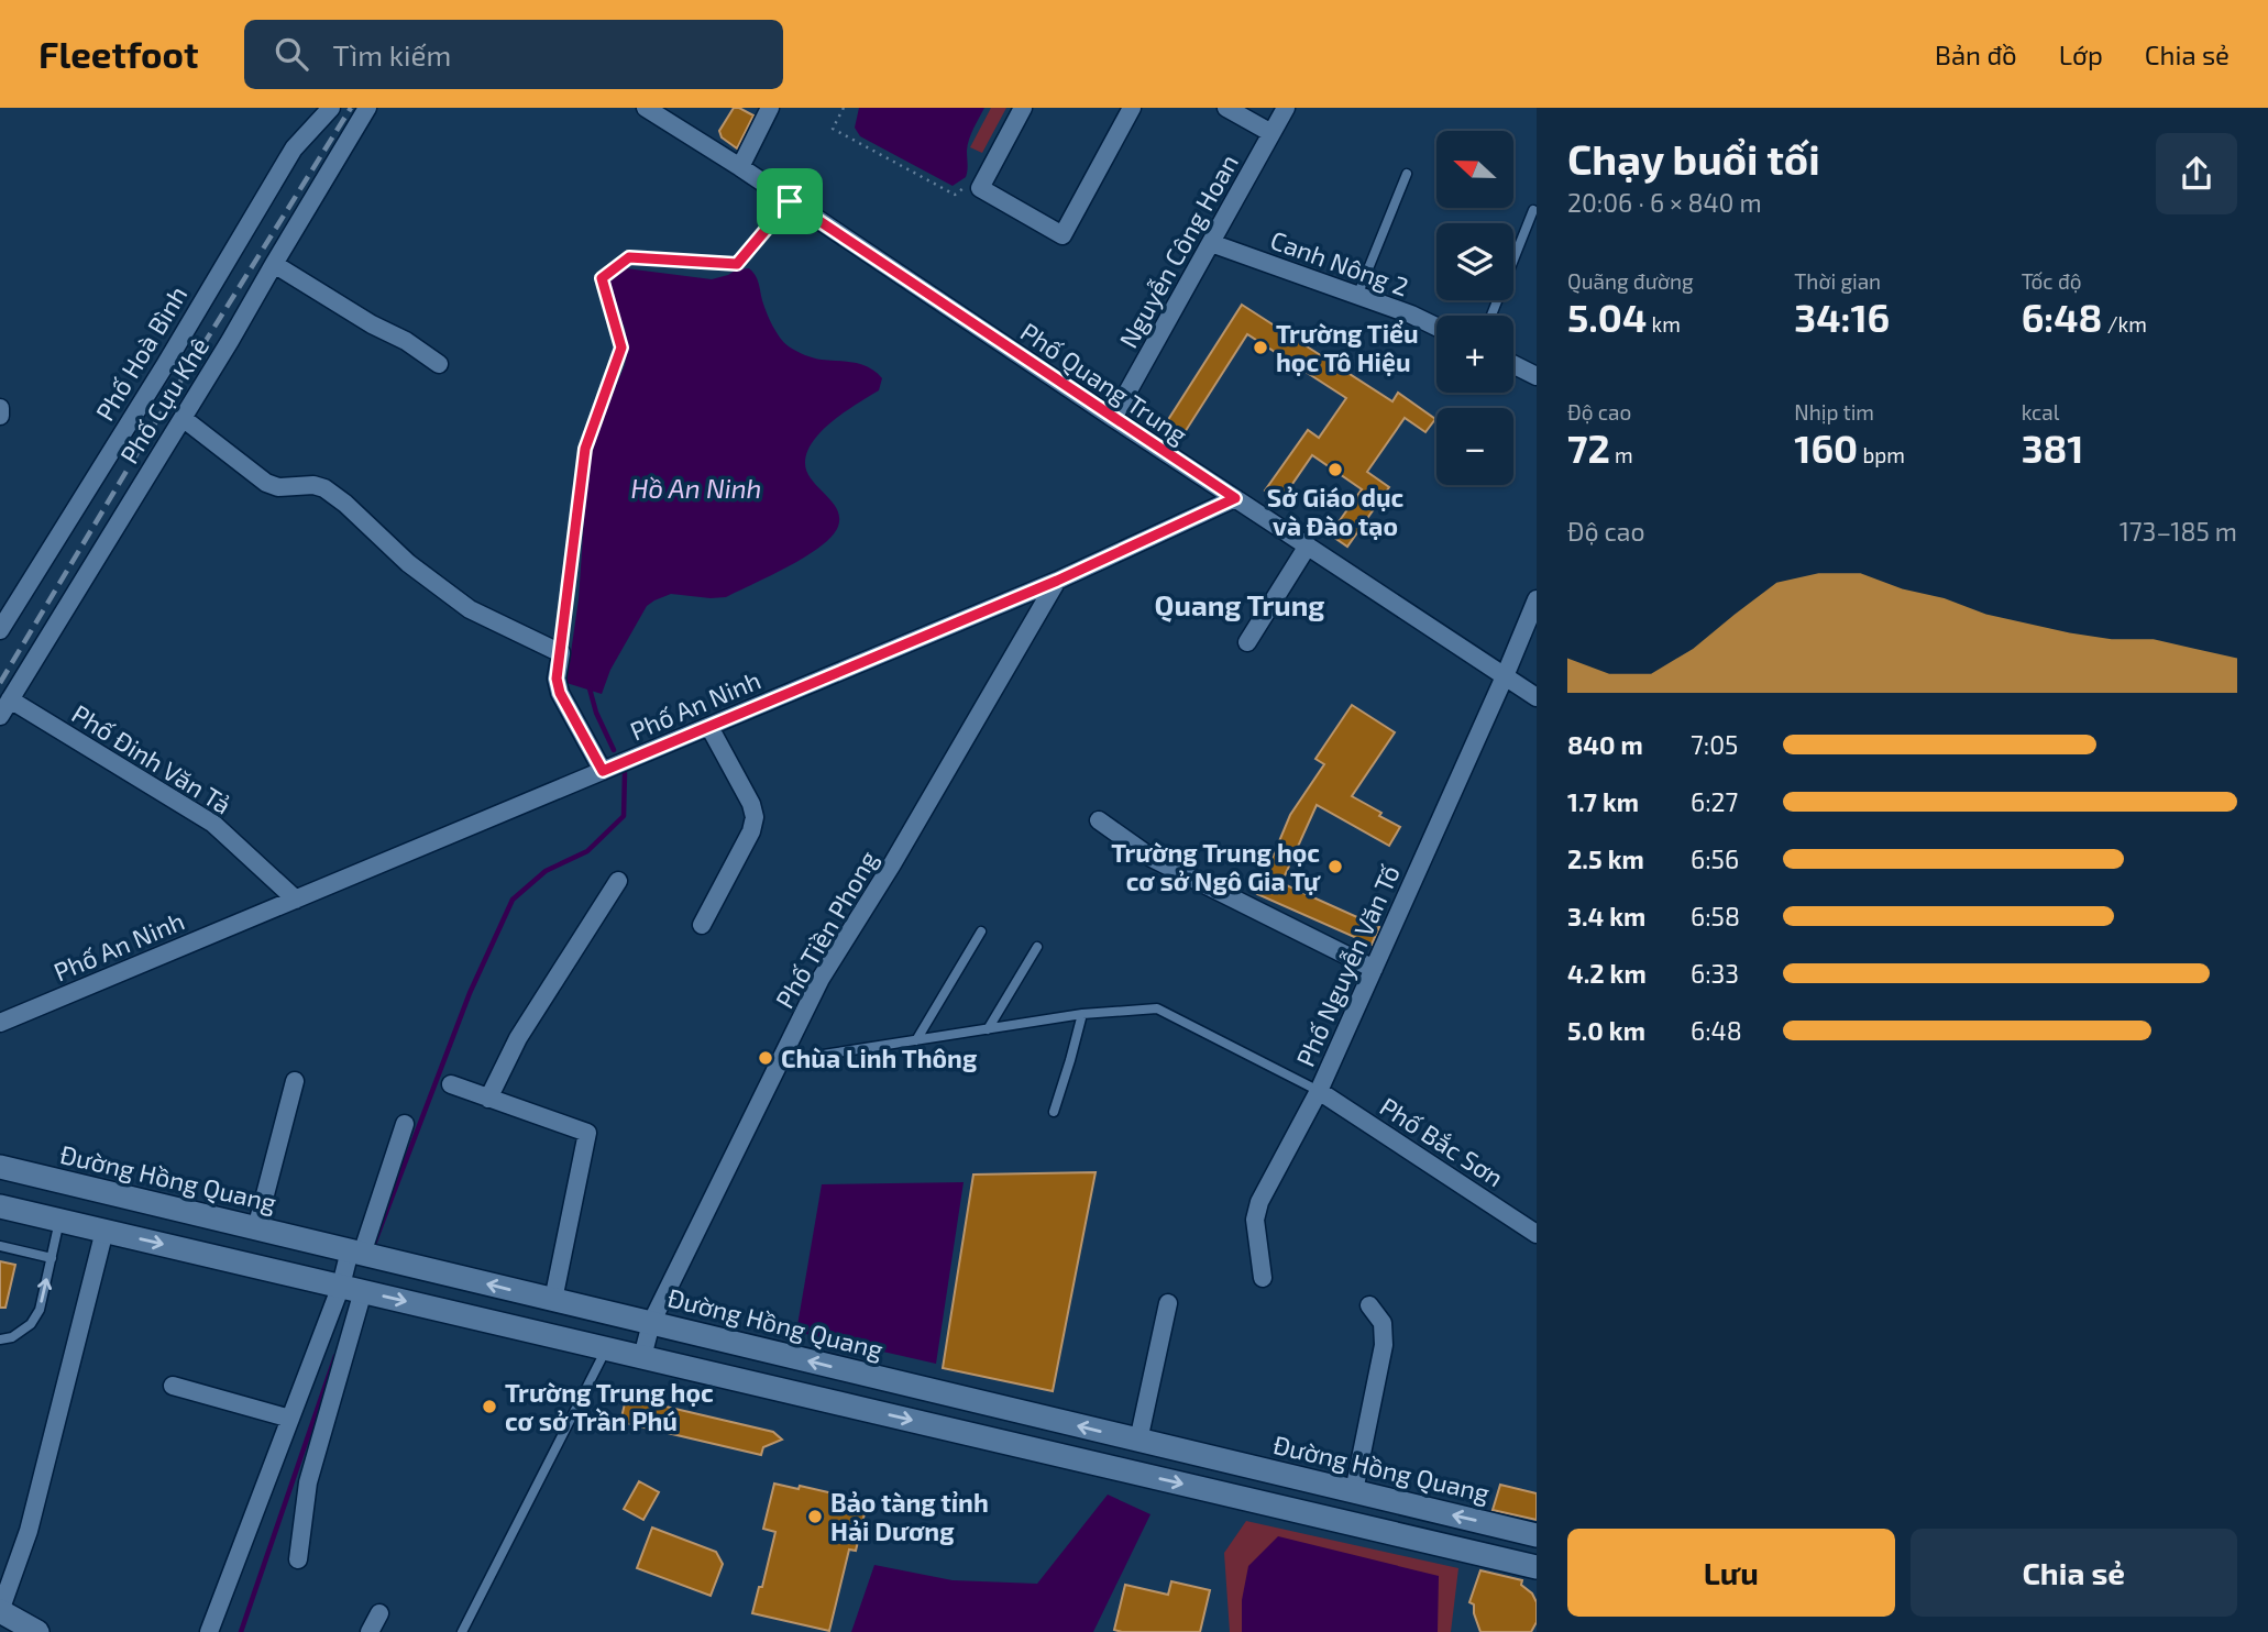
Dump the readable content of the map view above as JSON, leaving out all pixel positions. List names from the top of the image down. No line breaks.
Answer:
{"streets":{"street":["Nguyễn Công Hoan","Canh Nông 2","Phố Hoà Bình","Phố Quang Trung","Phố Cựu Khê","Phố An Ninh","Phố Đinh Văn Tả","Phố Tiền Phong","Phố Nguyễn Văn Tố","Phố Bắc Sơn","Đường Hồng Quang"]},"crossings":[["Nguyễn Công Hoan","Canh Nông 2"],["Nguyễn Công Hoan","Phố Quang Trung"],["Phố Quang Trung","Phố An Ninh"],["Phố Quang Trung","Phố Nguyễn Văn Tố"],["Phố Cựu Khê","Phố Đinh Văn Tả"],["Phố An Ninh","Phố Đinh Văn Tả"],["Phố An Ninh","Phố Tiền Phong"],["Phố Tiền Phong","Đường Hồng Quang"],["Phố Nguyễn Văn Tố","Phố Bắc Sơn"]],"districts":["Quang Trung"],"water":["Hồ An Ninh"],"places":["Trường Tiểu học Tô Hiệu","Sở Giáo dục và Đào tạo","Trường Trung học cơ sở Ngô Gia Tự","Chùa Linh Thông","Trường Trung học cơ sở Trần Phú","Bảo tàng tỉnh Hải Dương"],"north":"left","page":{"header":"Fleetfoot","search":"Tìm kiếm","nav":["Bản đồ","Lớp","Chia sẻ"],"heading":["Chạy buổi tối","20:06 · 6 × 840 m"],"map_buttons":["+","−"],"stats":[["Quãng đường","5.04 km"],["Thời gian","34:16"],["Tốc độ","6:48 /km"],["Độ cao","72 m"],["Nhịp tim","160 bpm"],["kcal","381"]],"chart":["Độ cao","173–185 m"],"list":[{"name":"840 m","note":"7:05"},{"name":"1.7 km","note":"6:27"},{"name":"2.5 km","note":"6:56"},{"name":"3.4 km","note":"6:58"},{"name":"4.2 km","note":"6:33"},{"name":"5.0 km","note":"6:48"}],"buttons":["Lưu","Chia sẻ"]}}
